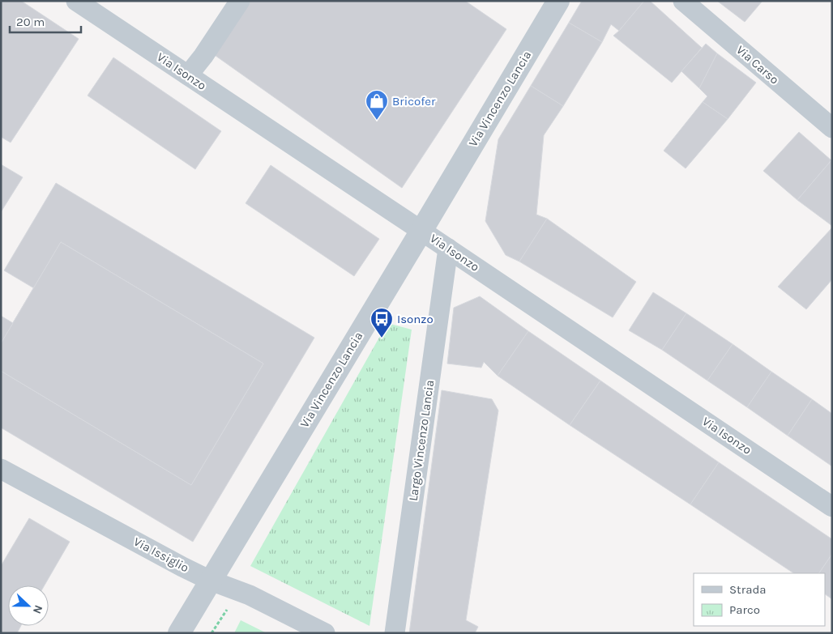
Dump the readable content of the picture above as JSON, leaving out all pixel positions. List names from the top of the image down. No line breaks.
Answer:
{"streets":{"street":["Via Carso","Via Isonzo","Via Vincenzo Lancia","Largo Vincenzo Lancia","Via Issiglio"]},"crossings":[["Via Isonzo","Via Vincenzo Lancia"],["Via Isonzo","Largo Vincenzo Lancia"],["Via Vincenzo Lancia","Via Issiglio"]],"places":{"shop":["Bricofer"],"bus stop":["Isonzo"]},"legend":["Strada","Parco"],"scale_bar":"20 m","north":"right"}
